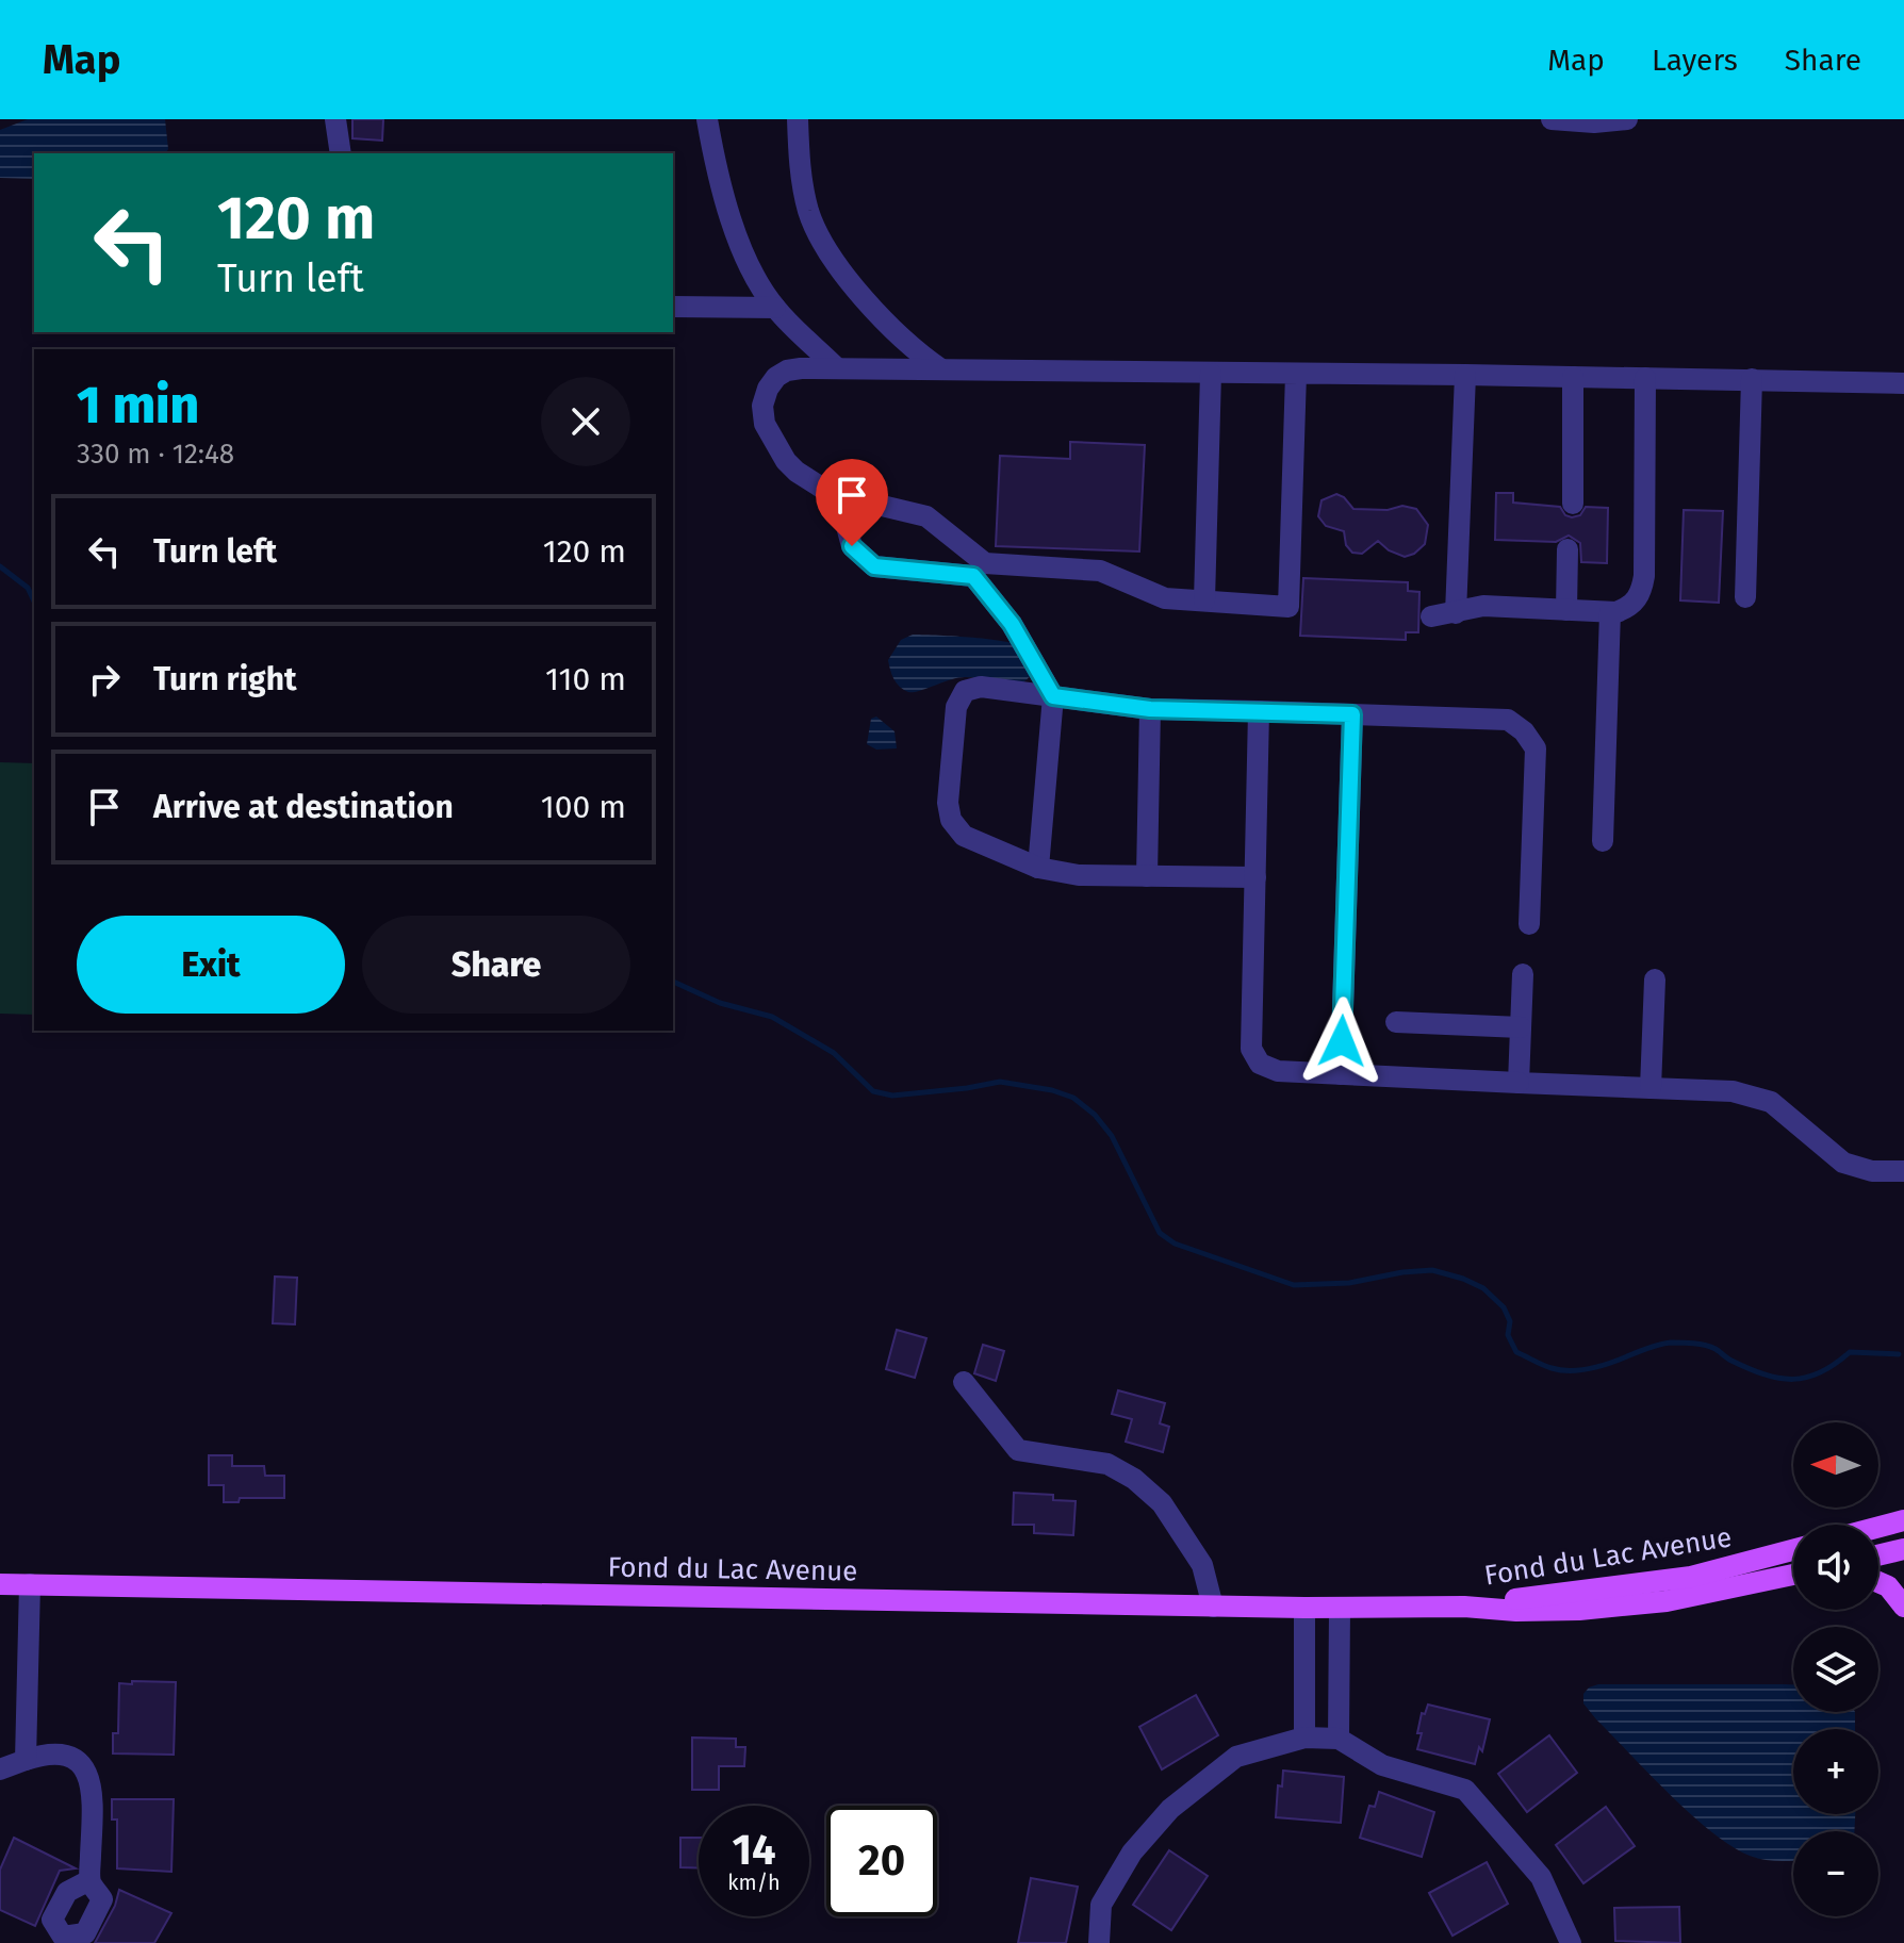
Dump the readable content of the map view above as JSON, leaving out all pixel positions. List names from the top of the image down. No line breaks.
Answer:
{"streets":{"main road":["Fond du Lac Avenue"]},"north":"left","page":{"header":"Map","nav":["Map","Layers","Share"],"turn":["120 m","Turn left"],"heading":["1 min","330 m · 12:48"],"list":[{"name":"Turn left","value":"120 m"},{"name":"Turn right","value":"110 m"},{"name":"Arrive at destination","value":"100 m"}],"buttons":["Exit","Share"],"map_buttons":["+","−"],"speed":"14 km/h","limit":"20"}}
